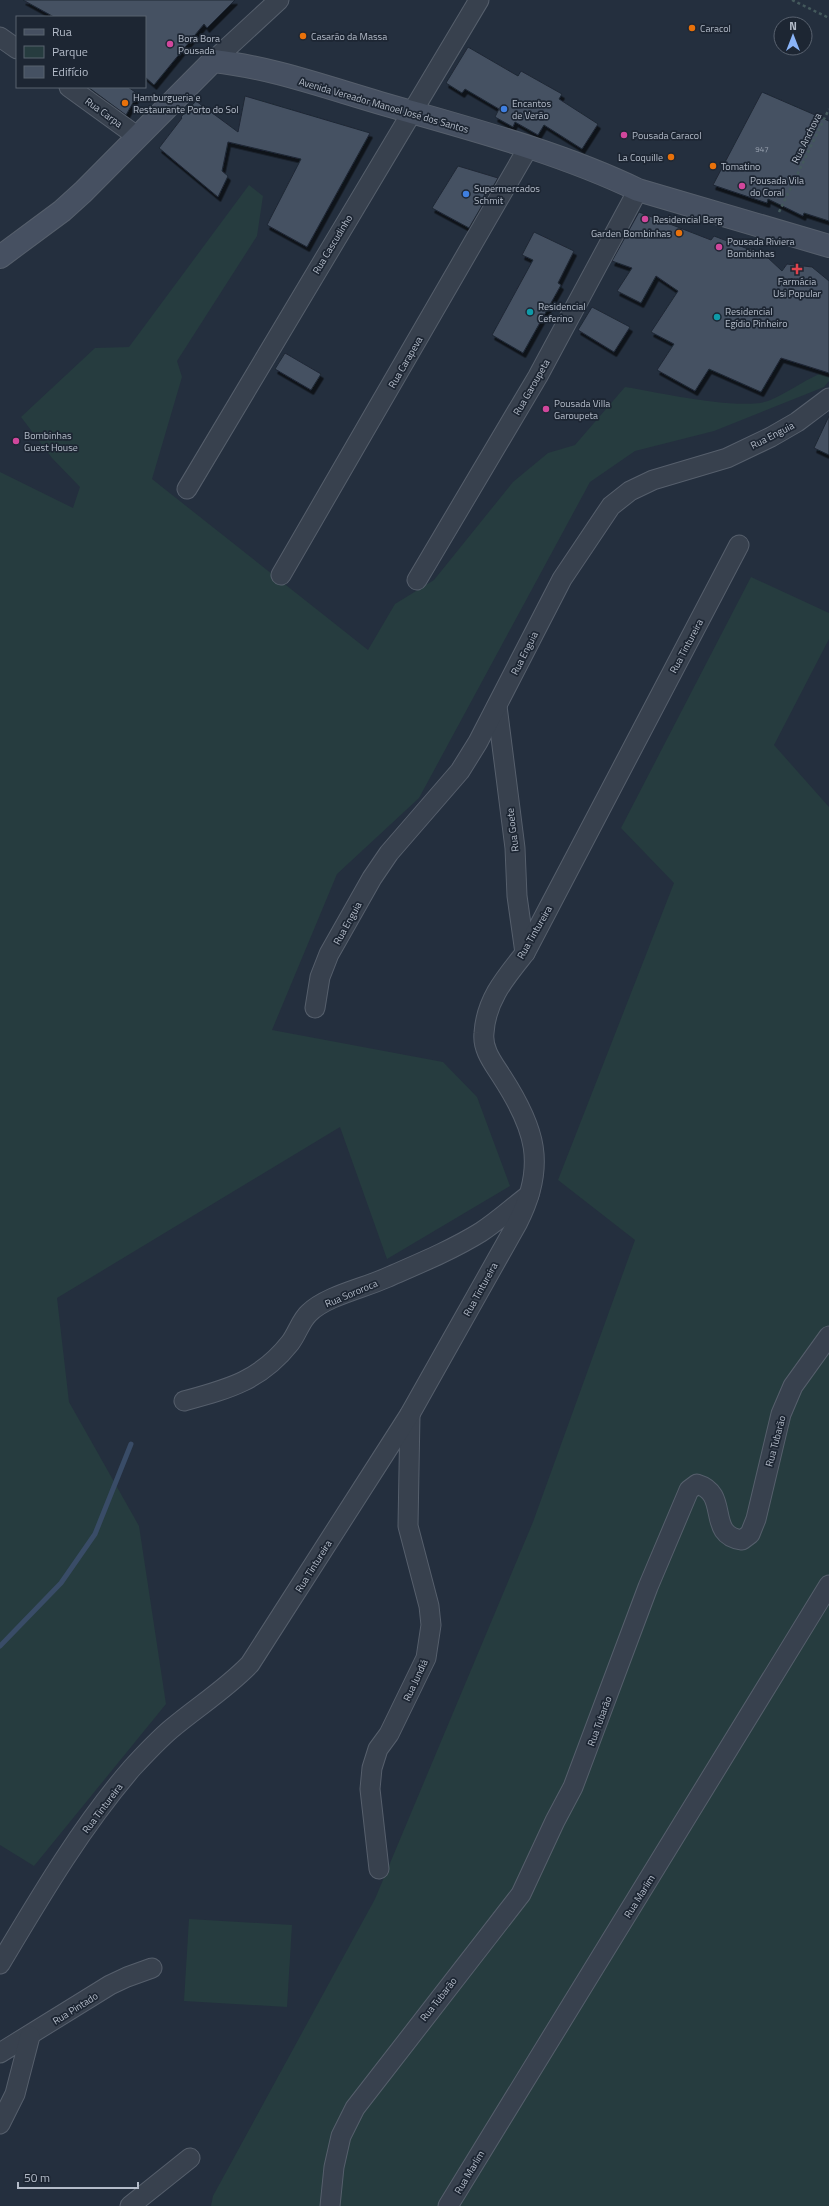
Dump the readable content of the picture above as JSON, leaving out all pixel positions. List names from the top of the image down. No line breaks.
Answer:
{"streets":{"main road":["Avenida Vereador Manoel José dos Santos"],"street":["Rua Carpa","Rua Cascudinho","Rua Carapeva","Rua Garoupeta","Rua Enguia","Rua Tintureira","Rua Goete","Rua Sororoca","Rua Tubarão","Rua Jundiá","Rua Marlim","Rua Pintado"],"path":["Rua Anchova"]},"crossings":[["Avenida Vereador Manoel José dos Santos","Rua Cascudinho"],["Avenida Vereador Manoel José dos Santos","Rua Carapeva"],["Avenida Vereador Manoel José dos Santos","Rua Garoupeta"],["Rua Enguia","Rua Goete"],["Rua Tintureira","Rua Goete"],["Rua Tintureira","Rua Sororoca"],["Rua Tintureira","Rua Jundiá"]],"places":{"other":["Caracol","Casarão da Massa","Bora Bora Pousada","Hamburgueria e Restaurante Porto do Sol","Encantos de Verão","Pousada Caracol","La Coquille","Tomatino","Pousada Vila do Coral","Supermercados Schmit","Residencial Berg","Garden Bombinhas","Pousada Riviera Bombinhas","Residencial Ceferino","Residencial Egídio Pinheiro","Pousada Villa Garoupeta","Bombinhas Guest House"],"health":["Farmácia Usi Popular"]},"house_numbers":["947"],"legend":["Rua","Parque","Edifício"],"scale_bar":"50 m","north":"top"}
